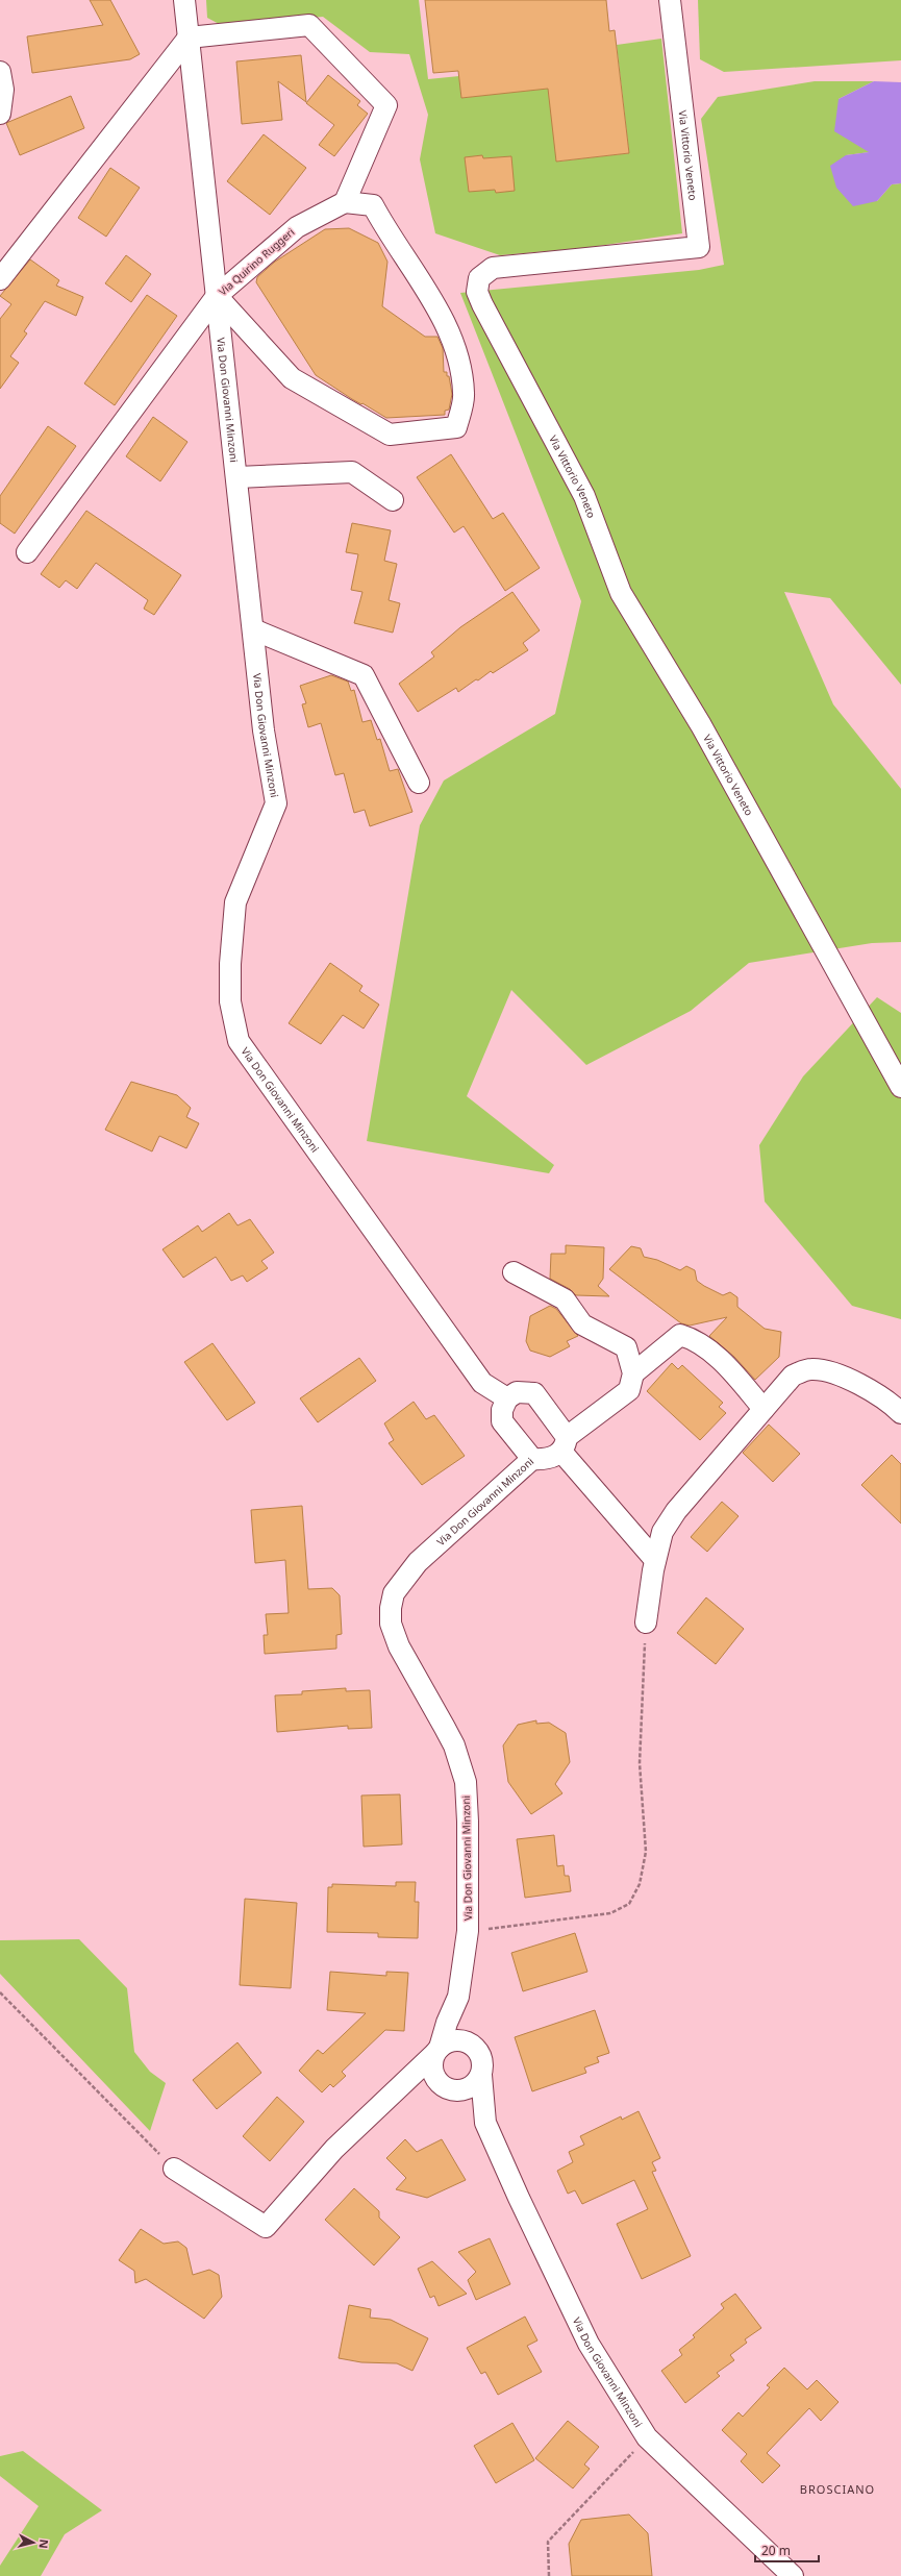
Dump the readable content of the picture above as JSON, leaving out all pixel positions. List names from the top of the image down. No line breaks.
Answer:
{"streets":{"street":["Via Vittorio Veneto","Via Quirino Ruggeri","Via Don Giovanni Minzoni"]},"crossings":[["Via Quirino Ruggeri","Via Don Giovanni Minzoni"]],"districts":["BROSCIANO"],"scale_bar":"20 m","north":"right"}
